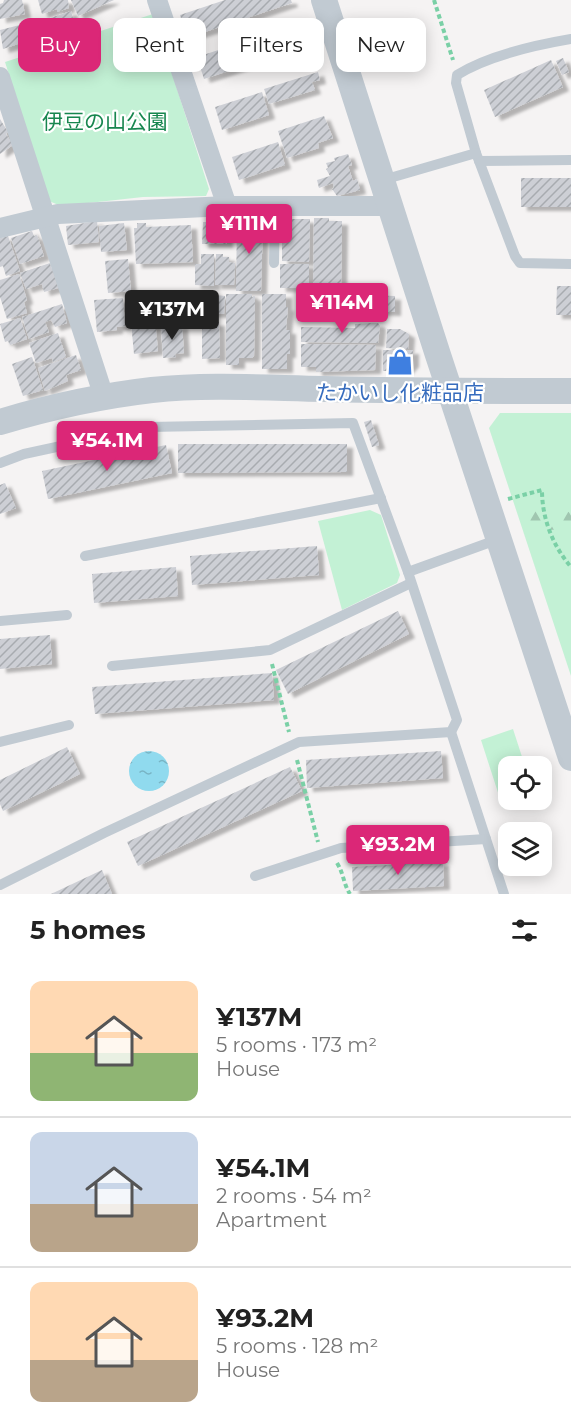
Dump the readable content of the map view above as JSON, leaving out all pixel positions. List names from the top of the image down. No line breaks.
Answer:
{"parks":["伊豆の山公園"],"places":{"shop":["たかいし化粧品店"]},"page":{"chip":["Buy","Rent","Filters","New"],"price":["¥111M","¥114M","¥137M","¥54.1M","¥93.2M"],"heading":"5 homes","list":[{"name":"¥137M","note":"5 rooms · 173 m² · House"},{"name":"¥54.1M","note":"2 rooms · 54 m² · Apartment"},{"name":"¥93.2M","note":"5 rooms · 128 m² · House"}]}}
